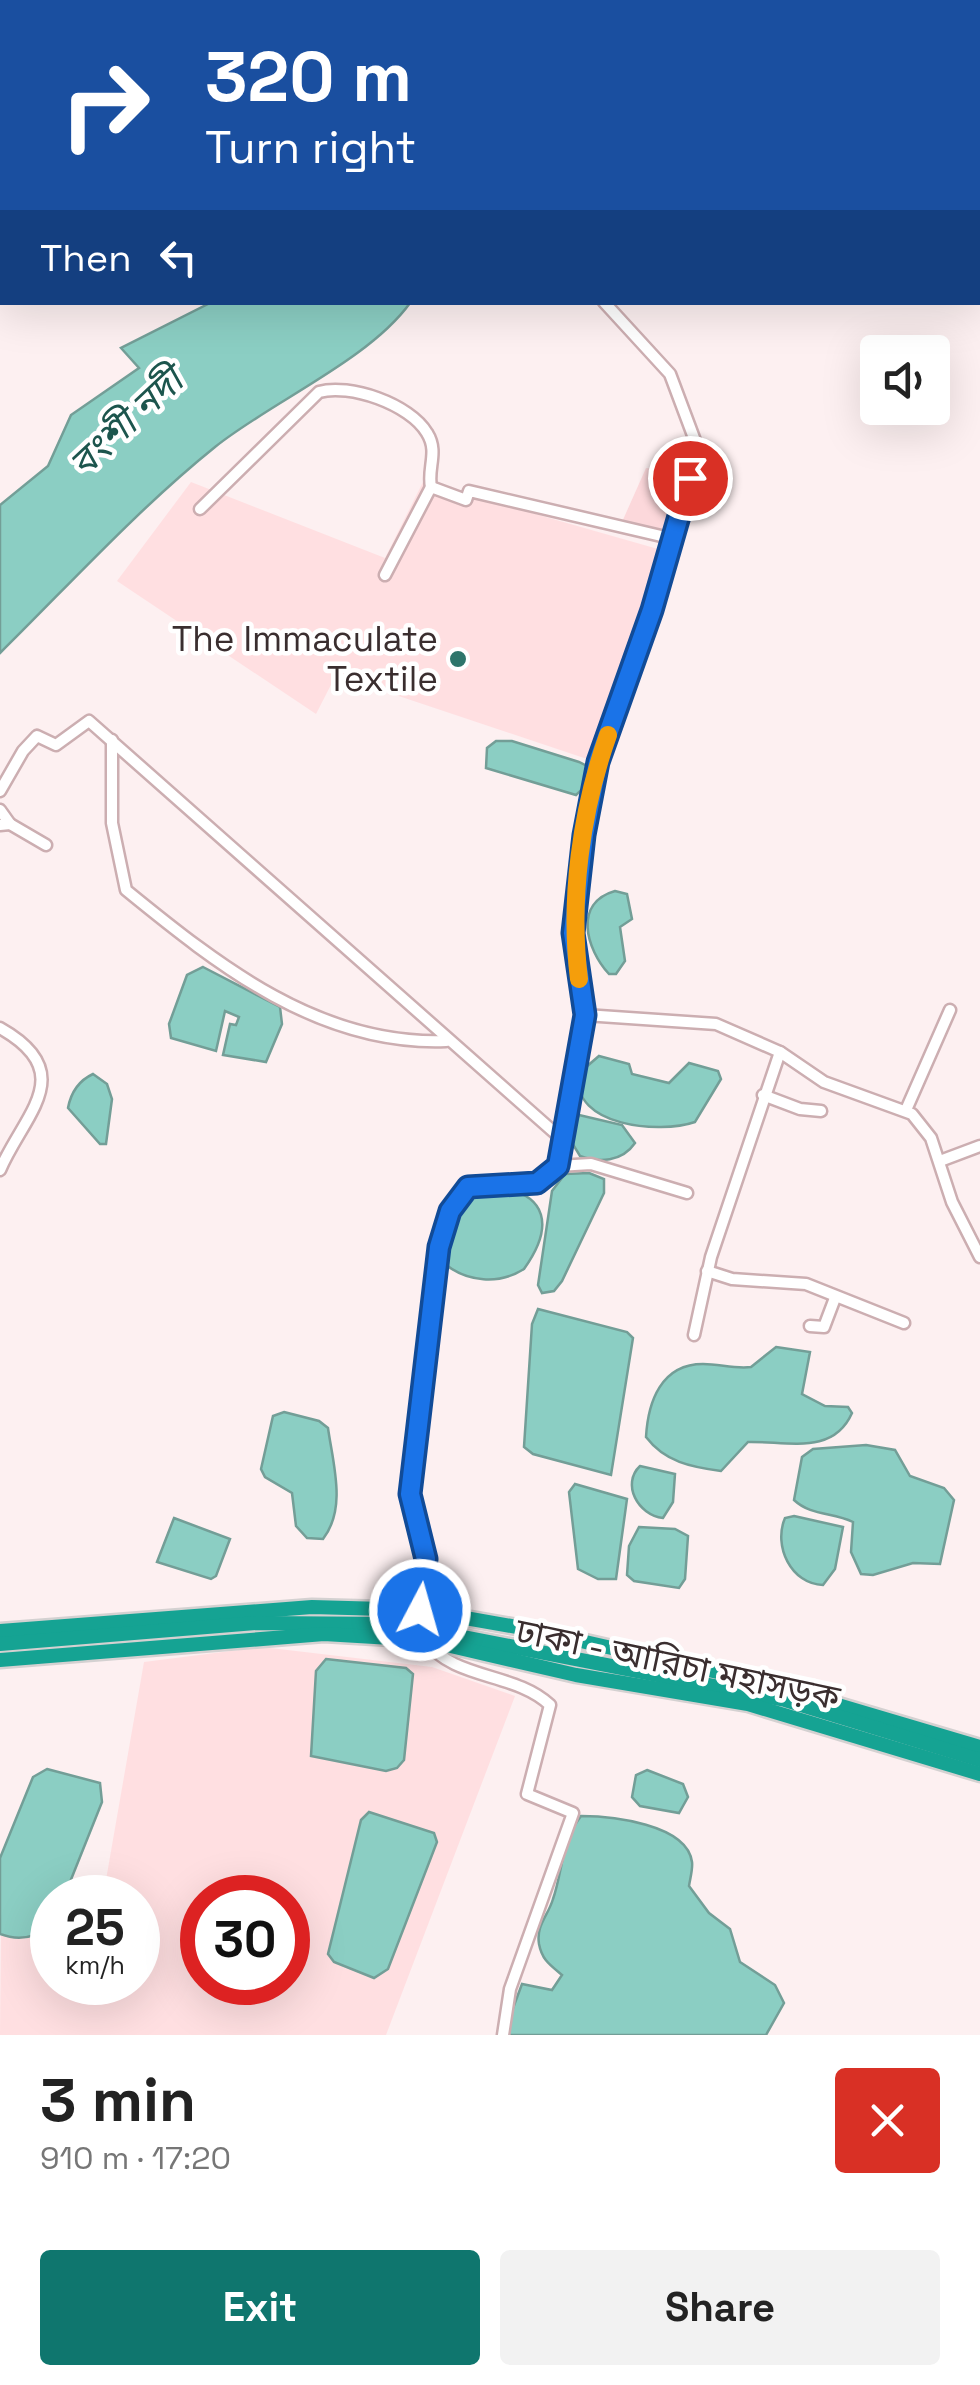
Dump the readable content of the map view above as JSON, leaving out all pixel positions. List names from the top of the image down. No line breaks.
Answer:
{"streets":{"highway":["ঢাকা - আরিচা মহাসড়ক"]},"water":["বংশী নদী"],"places":["The Immaculate Textile"],"page":{"turn":["320 m","Turn right"],"then":"Then","speed":"25 km/h","limit":"30","heading":["3 min","910 m · 17:20"],"buttons":["Exit","Share"]}}
